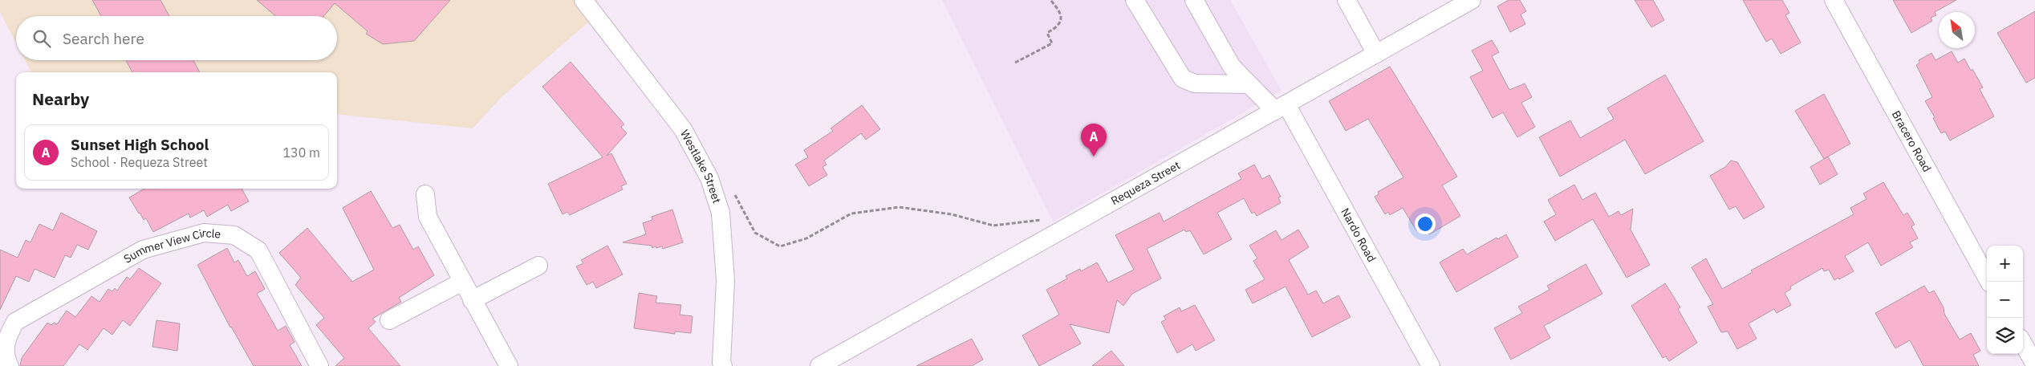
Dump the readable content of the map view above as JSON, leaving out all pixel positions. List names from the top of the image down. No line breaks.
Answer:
{"streets":{"street":["Bracero Road","Westlake Street","Requeza Street","Nardo Road","Summer View Circle"]},"crossings":[["Requeza Street","Nardo Road"]],"north":"top left","page":{"search":"Search here","heading":"Nearby","pins":"A","list":[{"mark":"A","name":"Sunset High School","note":"School · Requeza Street","value":"130 m"}],"map_buttons":["+","−"]}}
